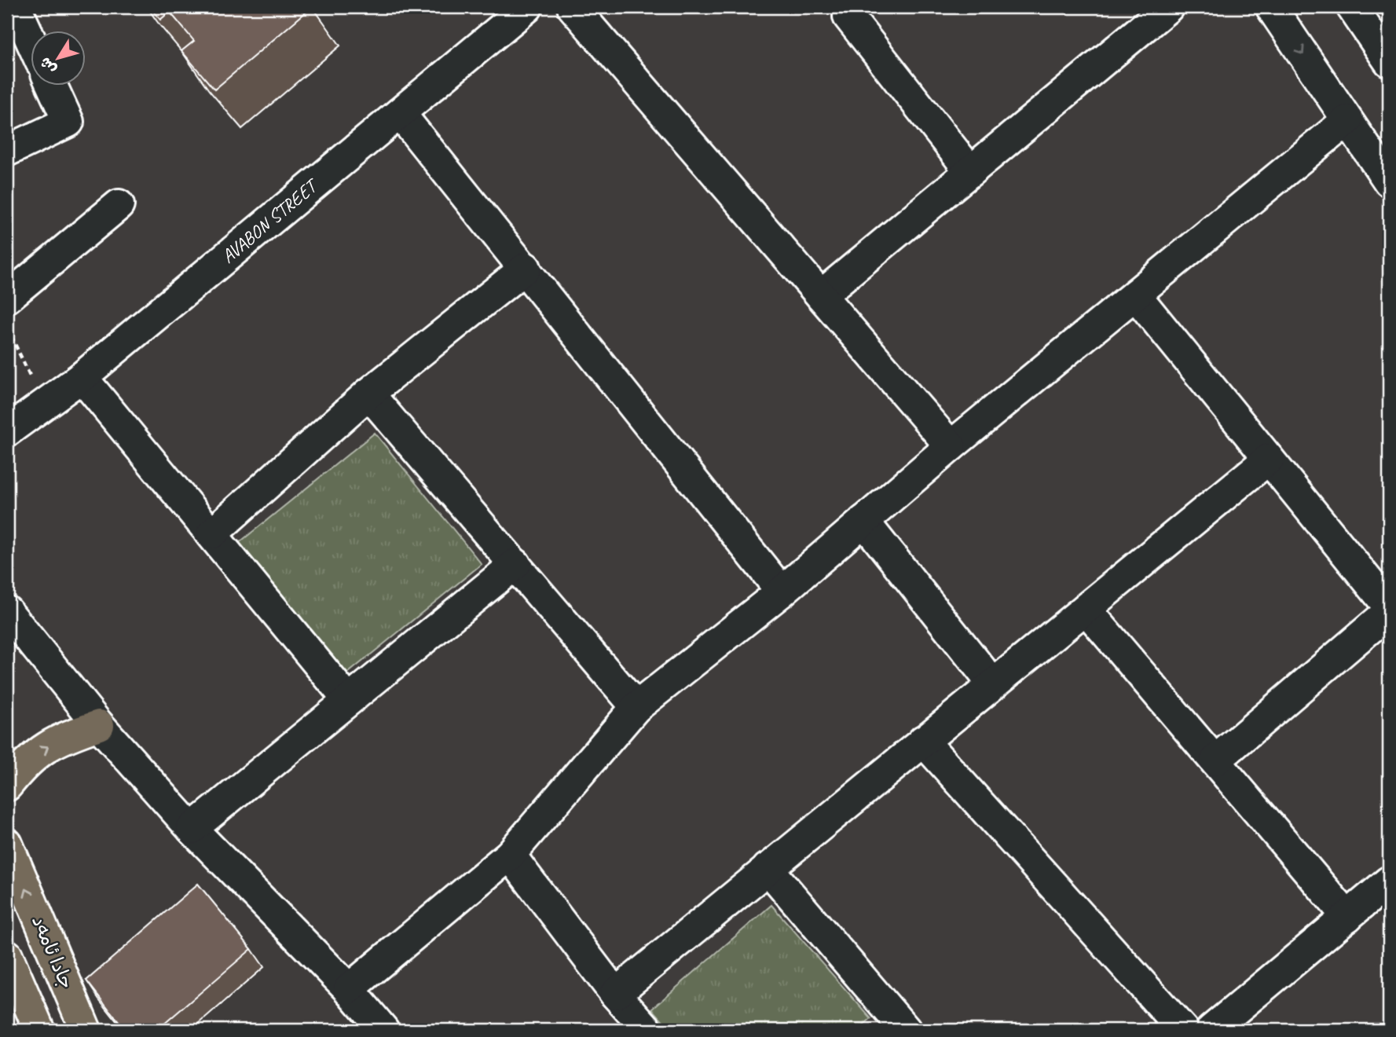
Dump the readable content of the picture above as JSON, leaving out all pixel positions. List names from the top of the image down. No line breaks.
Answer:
{"streets":{"main road":["جادا ئامەد"],"street":["AVABON STREET"]},"north":"bottom left"}
